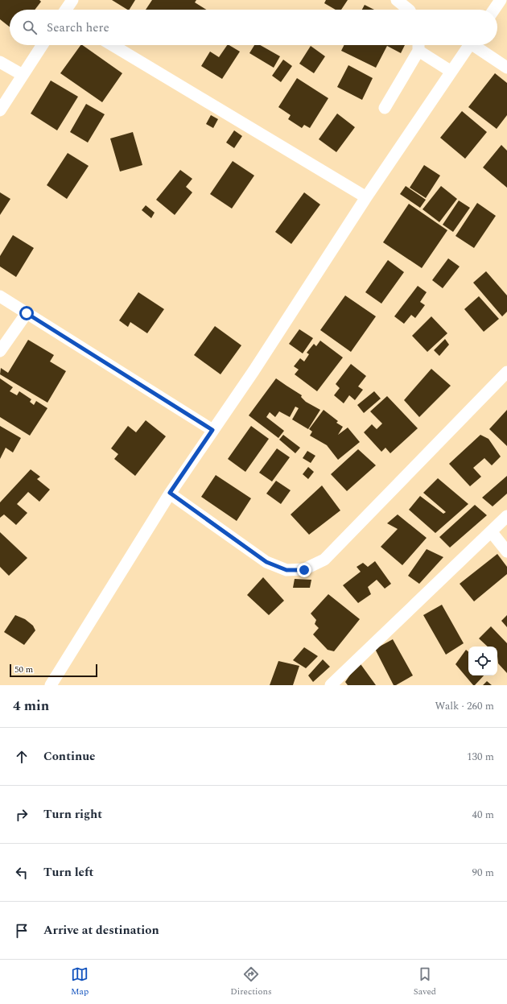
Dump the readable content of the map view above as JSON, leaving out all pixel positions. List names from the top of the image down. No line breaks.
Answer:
{"scale_bar":"50 m","page":{"search":"Search here","scale":"50 m","heading":["4 min","Walk · 260 m"],"list":[["Continue","130 m"],["Turn right","40 m"],["Turn left","90 m"],"Arrive at destination"],"nav":["Map","Directions","Saved"]}}
